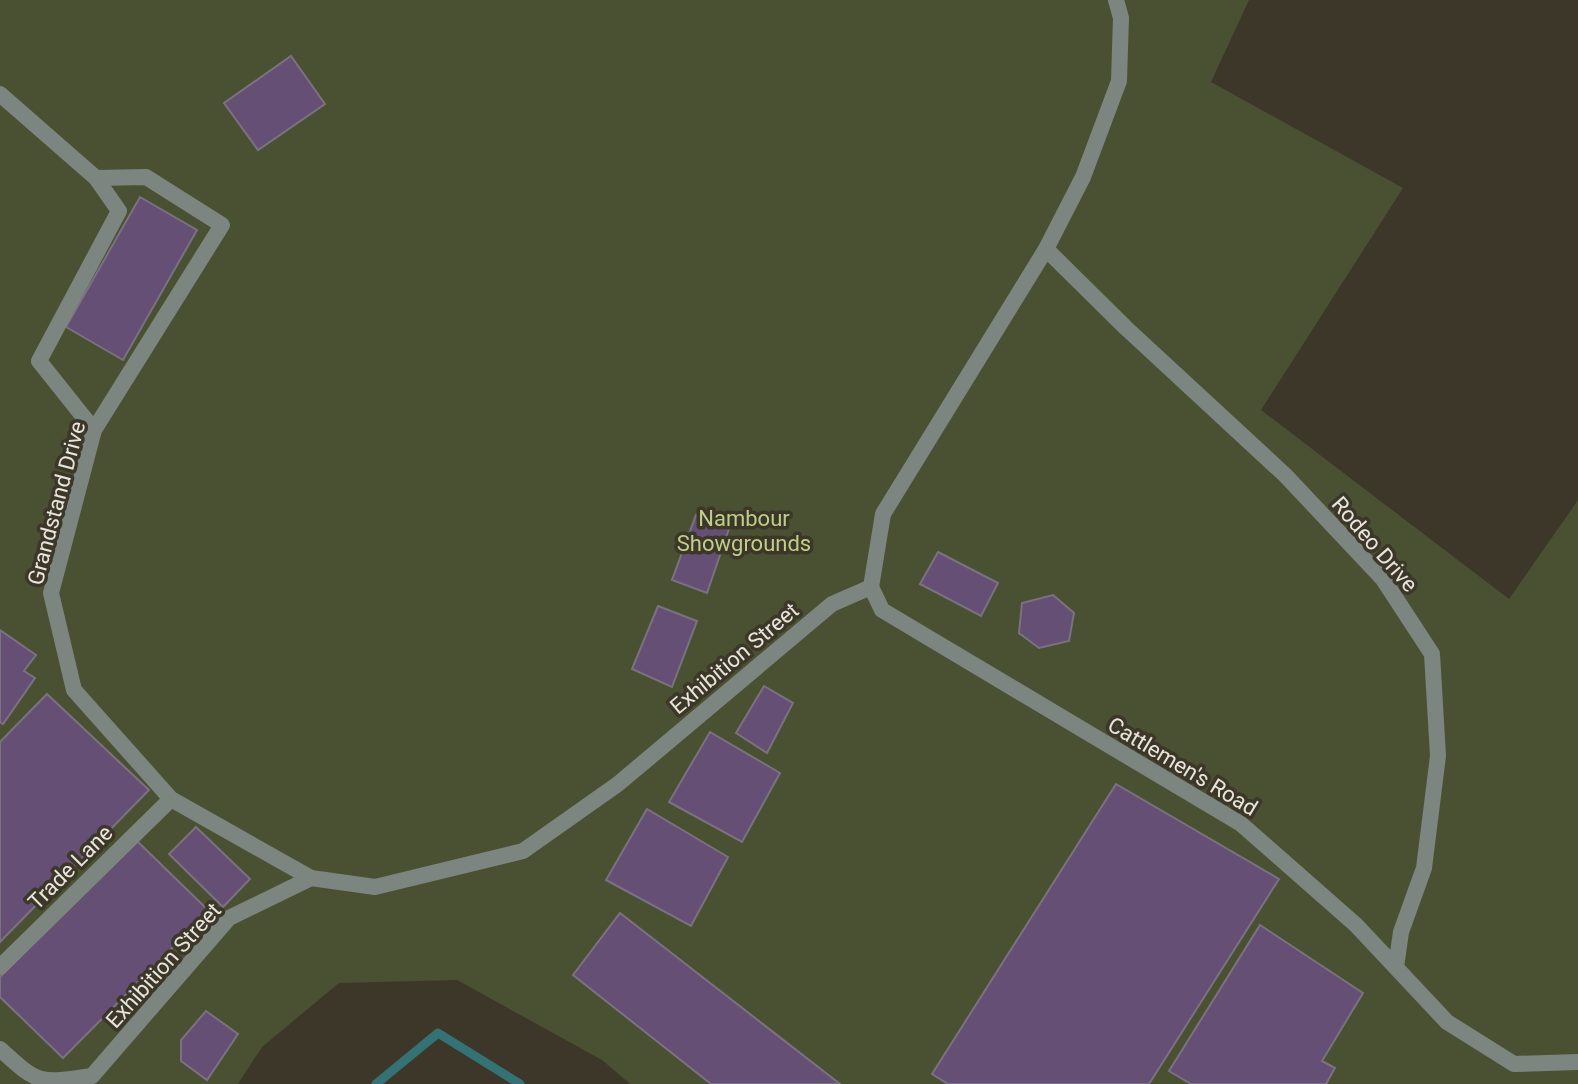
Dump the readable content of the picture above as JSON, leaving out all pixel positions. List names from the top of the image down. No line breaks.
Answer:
{"streets":{"street":["Grandstand Drive","Rodeo Drive","Exhibition Street","Cattlemen's Road","Trade Lane"]},"crossings":[["Grandstand Drive","Exhibition Street"],["Grandstand Drive","Trade Lane"],["Rodeo Drive","Cattlemen's Road"],["Exhibition Street","Cattlemen's Road"]],"parks":["Nambour Showgrounds"]}
